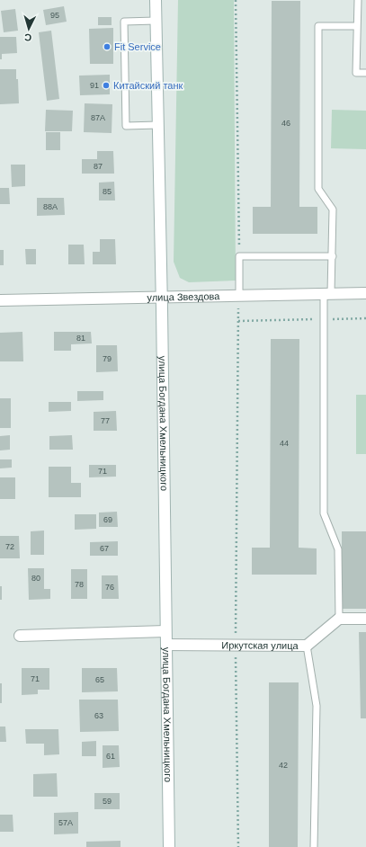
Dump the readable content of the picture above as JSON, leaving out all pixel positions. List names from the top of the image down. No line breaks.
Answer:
{"streets":{"main road":["улица Звездова","улица Богдана Хмельницкого","Иркутская улица"]},"crossings":[["улица Звездова","улица Богдана Хмельницкого"],["улица Богдана Хмельницкого","Иркутская улица"]],"places":["Fit Service","Китайский танк"],"house_numbers":["95","91","87А","46","87","85","88А","81","79","77","44","71","69","72","67","80","78","76","71","65","63","61","42","59","57А"],"north":"bottom"}
